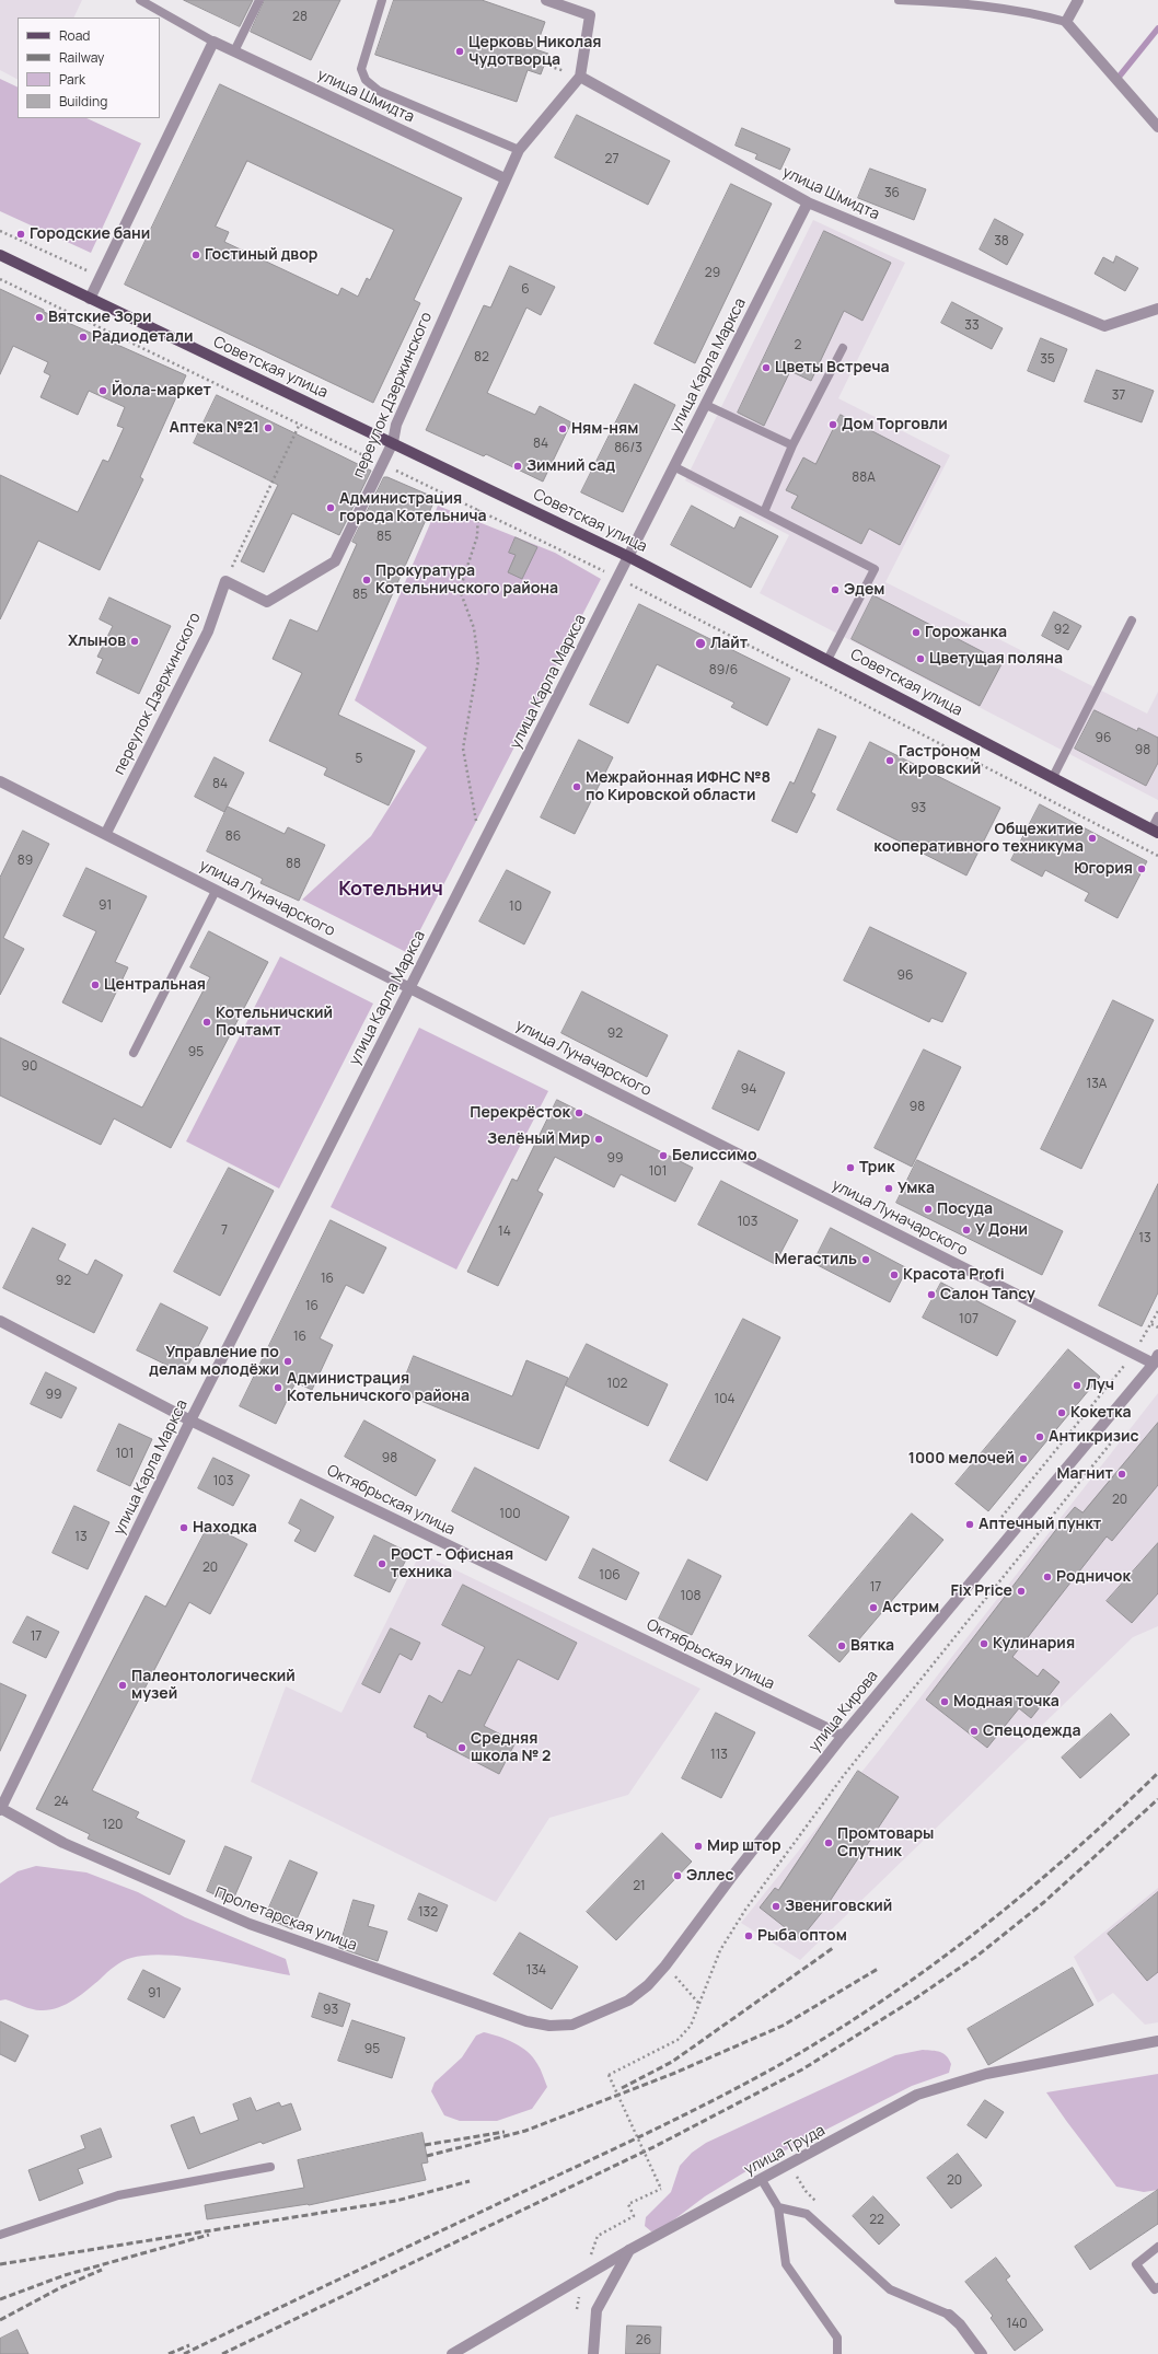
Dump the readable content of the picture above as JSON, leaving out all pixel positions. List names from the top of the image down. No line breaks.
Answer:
{"streets":{"main road":["Советская улица"],"street":["улица Шмидта","улица Карла Маркса","переулок Дзержинского","улица Луначарского","Октябрьская улица","улица Кирова","Пролетарская улица","улица Труда"]},"crossings":[["улица Шмидта","улица Карла Маркса"],["улица Шмидта","переулок Дзержинского"],["улица Карла Маркса","Советская улица"],["улица Карла Маркса","улица Луначарского"],["улица Карла Маркса","Октябрьская улица"],["улица Карла Маркса","Пролетарская улица"],["Советская улица","переулок Дзержинского"],["переулок Дзержинского","улица Луначарского"],["улица Луначарского","улица Кирова"],["Октябрьская улица","улица Кирова"],["улица Кирова","Пролетарская улица"]],"districts":["Котельнич"],"places":["Церковь Николая Чудотворца","Городские бани","Гостиный двор","Вятские Зори","Радиодетали","Цветы Встреча","Йола-маркет","Дом Торговли","Аптека №21","Ням-ням","Зимний сад","Администрация города Котельнича","Прокуратура Котельничского района","Эдем","Горожанка","Хлынов","Лайт","Цветущая поляна","Гастроном Кировский","Межрайонная ИФНС №8 по Кировской области","Общежитие кооперативного техникума","Югория","Центральная","Котельничский Почтамт","Перекрёсток","Зелёный Мир","Белиссимо","Трик","Умка","Посуда","У Дони","Мегастиль","Красота Profi","Салон Tancy","Управление по делам молодёжи","Луч","Администрация Котельничского района","Кокетка","Антикризис","1000 мелочей","Магнит","Аптечный пункт","Находка","РОСТ - Офисная техника","Родничок","Fix Price","Астрим","Кулинария","Вятка","Палеонтологический музей","Модная точка","Спецодежда","Средняя школа № 2","Промтовары Спутник","Мир штор","Эллес","Звениговский","Рыба оптом"],"house_numbers":["28","27","36","38","29","6","33","2","82","35","37","84","86/3","88А","85","85","92","89/6","96","98","5","84","93","86","89","88","91","10","96","92","95","90","13А","94","98","99","101","103","7","14","13","16","92","16","107","16","102","99","104","101","98","103","20","100","13","20","106","17","108","17","113","24","120","21","132","134","91","93","95","20","22","140","26"],"legend":["Road","Railway","Park","Building"]}
